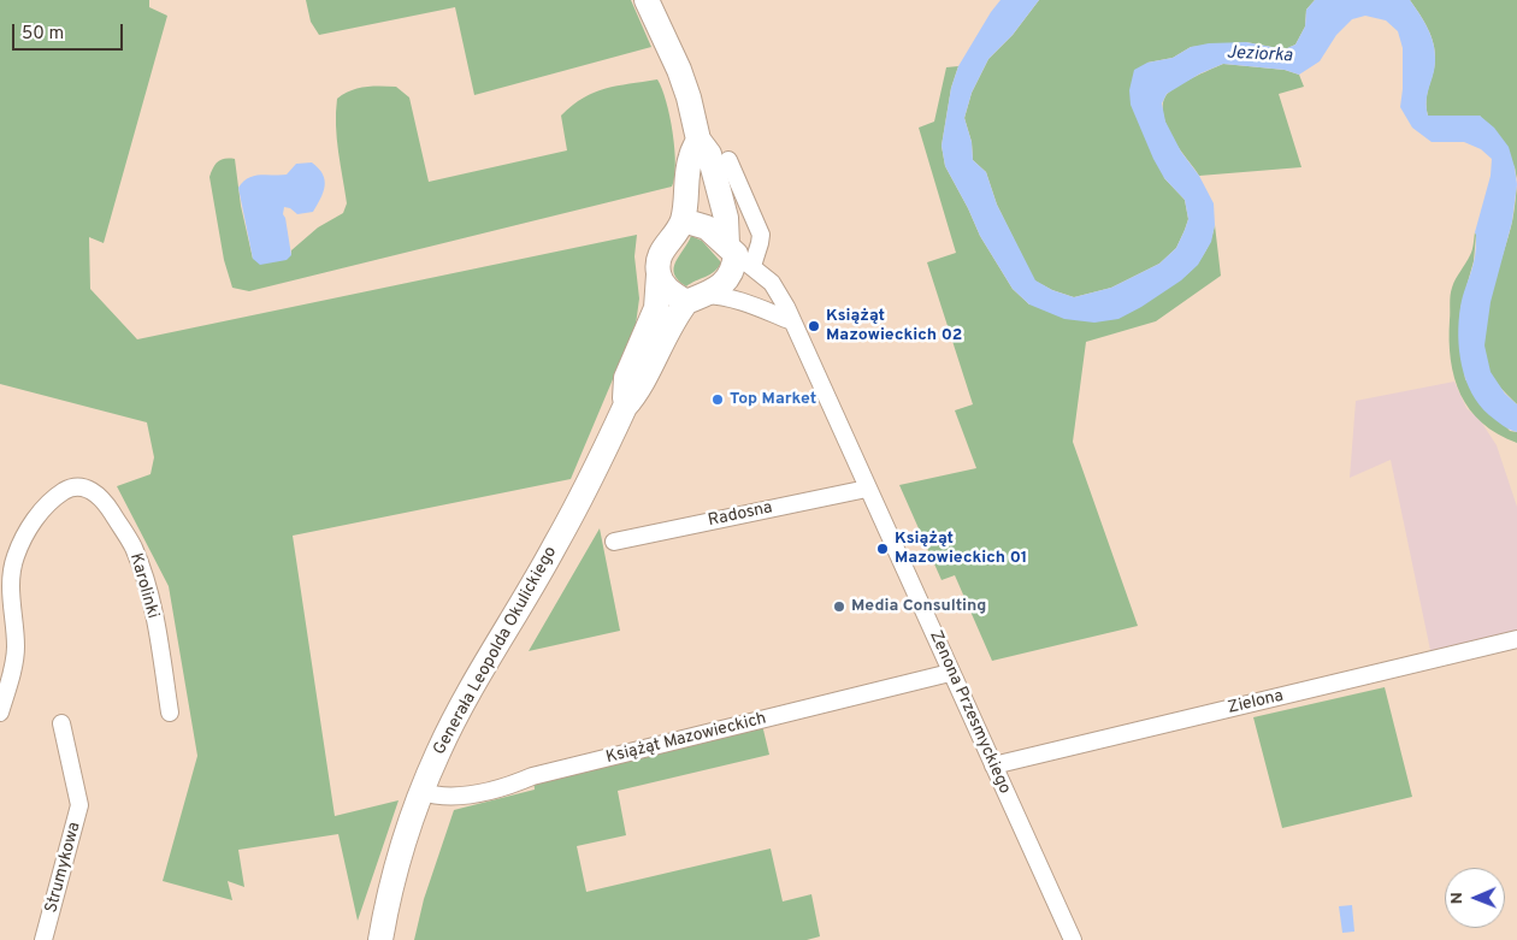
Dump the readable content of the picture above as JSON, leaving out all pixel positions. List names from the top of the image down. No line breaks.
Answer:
{"streets":{"main road":["Generała Leopolda Okulickiego"],"street":["Radosna","Karolinki","Zielona","Zenona Przesmyckiego","Książąt Mazowieckich","Strumykowa"]},"crossings":[["Radosna","Zenona Przesmyckiego"],["Generała Leopolda Okulickiego","Zenona Przesmyckiego"],["Generała Leopolda Okulickiego","Książąt Mazowieckich"],["Zielona","Zenona Przesmyckiego"],["Zenona Przesmyckiego","Książąt Mazowieckich"]],"water":["Jeziorka"],"places":["Książąt Mazowieckich 02","Top Market","Książąt Mazowieckich 01","Media Consulting"],"scale_bar":"50 m","north":"left"}
